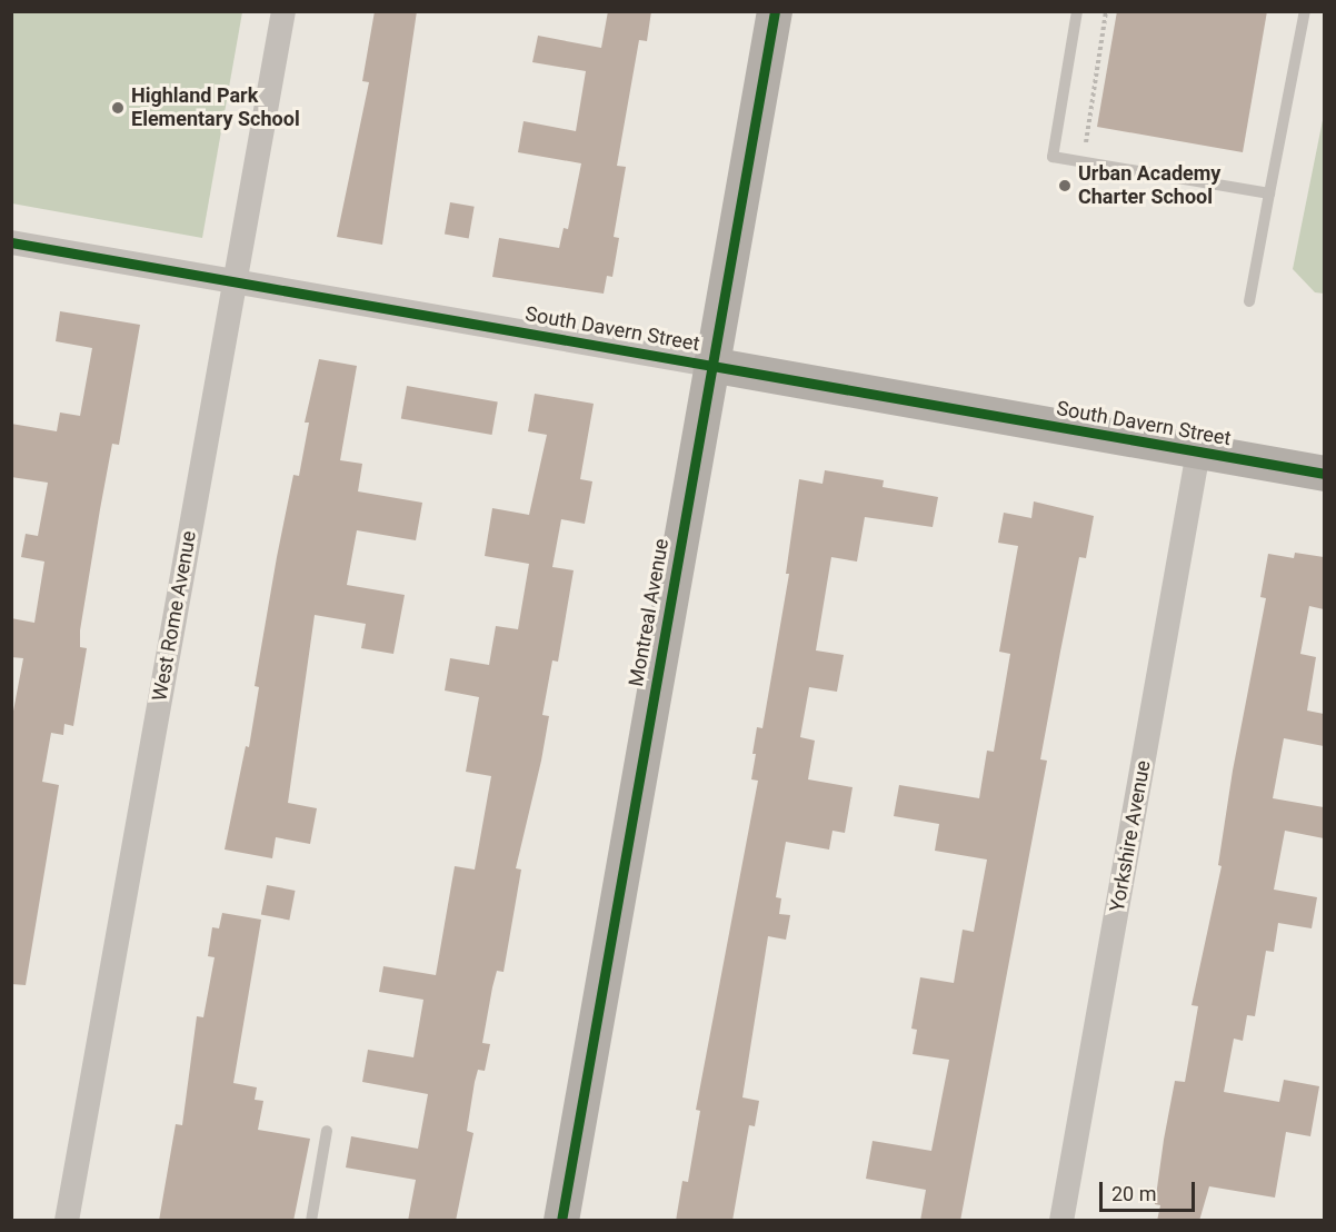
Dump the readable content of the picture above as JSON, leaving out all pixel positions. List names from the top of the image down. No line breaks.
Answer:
{"streets":{"street":["South Davern Street","Montreal Avenue","West Rome Avenue","Yorkshire Avenue"]},"crossings":[["South Davern Street","Montreal Avenue"],["South Davern Street","West Rome Avenue"],["South Davern Street","Yorkshire Avenue"]],"places":["Highland Park Elementary School","Urban Academy Charter School"],"scale_bar":"20 m"}
